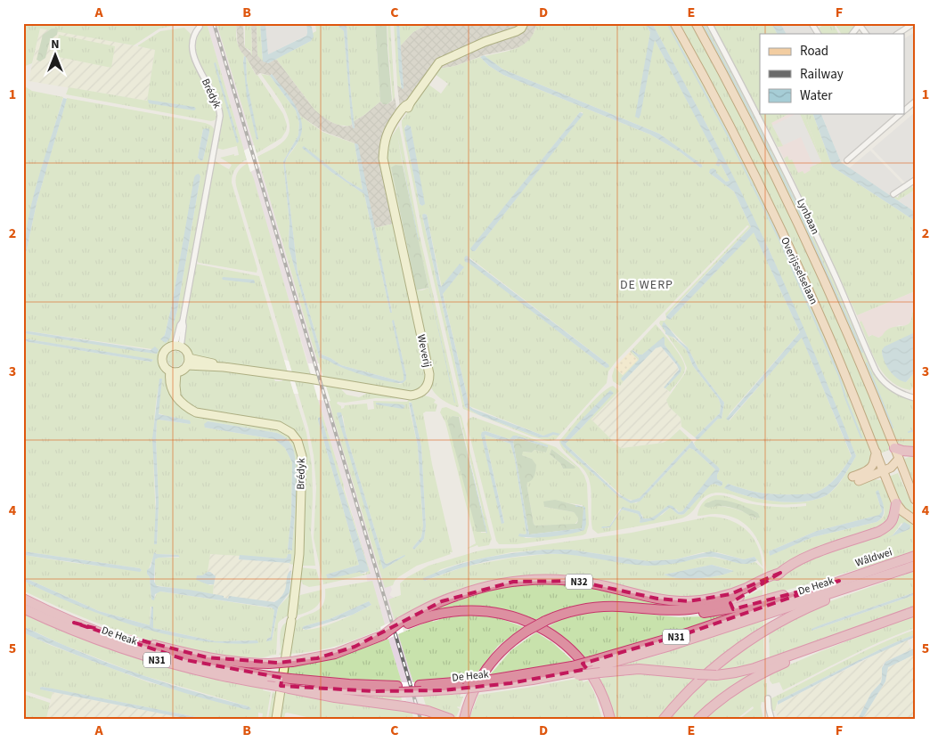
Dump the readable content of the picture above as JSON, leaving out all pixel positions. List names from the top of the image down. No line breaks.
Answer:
{"streets":{"highway":["Wâldwei","N32","De Heak","N31"],"main road":["Overijsselselaan"],"street":["Brédyk","Lynbaan","Weverij"]},"crossings":[["Brédyk","Weverij"],["Overijsselselaan","N32"],["Wâldwei","De Heak"],["N32","De Heak"],["N32","N31"],["De Heak","N31"]],"districts":["DE WERP"],"legend":["Road","Railway","Water"],"north":"top","grid":{"columns":["A","B","C","D","E","F"],"rows":["1","2","3","4","5"]}}
